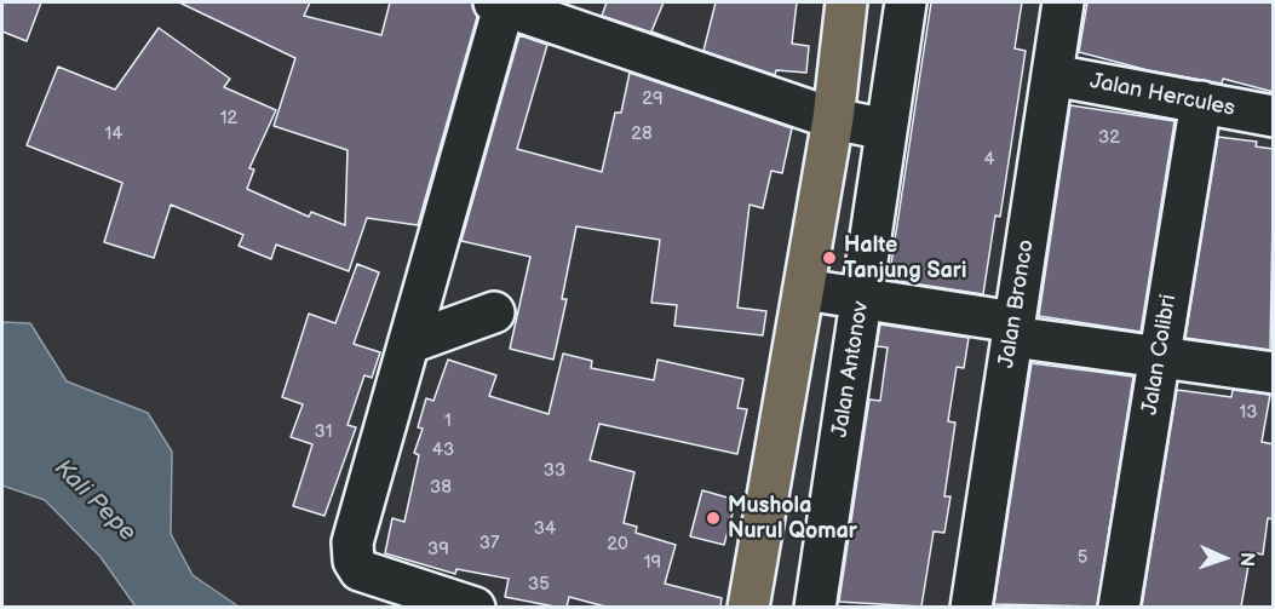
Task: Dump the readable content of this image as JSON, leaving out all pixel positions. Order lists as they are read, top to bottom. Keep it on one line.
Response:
{"streets":{"street":["Jalan Hercules","Jalan Bronco","Jalan Colibri","Jalan Antonov"]},"crossings":[["Jalan Hercules","Jalan Bronco"],["Jalan Hercules","Jalan Colibri"]],"water":["Kali Pepe"],"places":["Halte Tanjung Sari","Mushola Nurul Qomar"],"house_numbers":["29","12","14","28","32","4","13","1","31","43","33","38","34","37","20","39","5","19","35"],"north":"right"}
